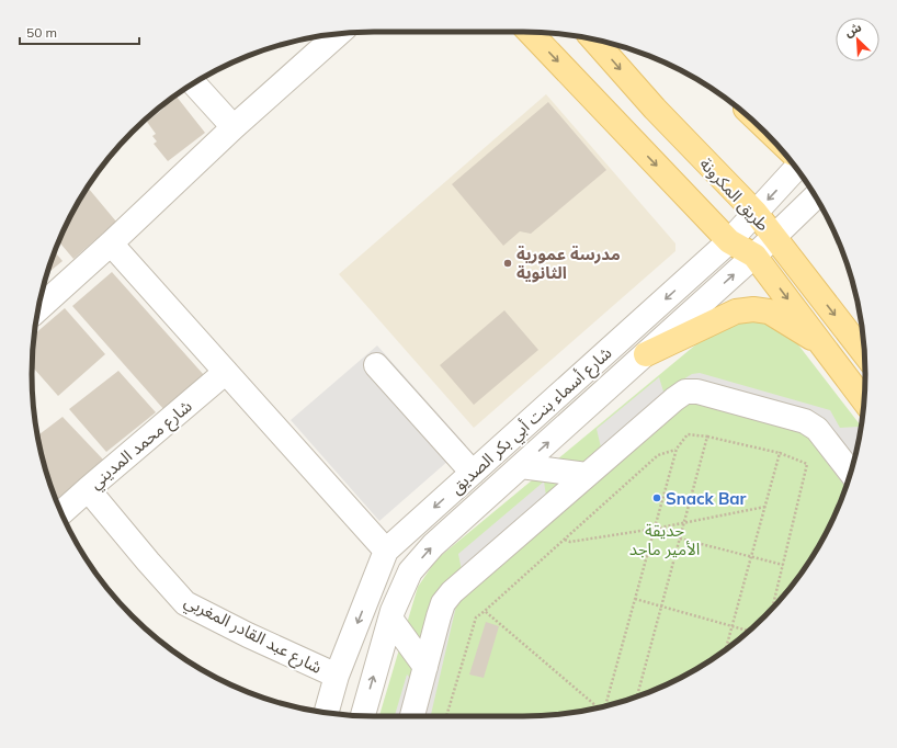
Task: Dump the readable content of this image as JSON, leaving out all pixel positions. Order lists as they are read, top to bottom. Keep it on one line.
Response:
{"streets":{"main road":["طريق المكرونة"],"street":["شارع أسماء بنت أبي بكر الصديق","شارع محمد المديني","شارع عبد القادر المغربي"]},"crossings":[["طريق المكرونة","شارع أسماء بنت أبي بكر الصديق"],["شارع أسماء بنت أبي بكر الصديق","شارع عبد القادر المغربي"],["شارع محمد المديني","شارع عبد القادر المغربي"]],"parks":["حديقة الأمير ماجد"],"places":["مدرسة عمورية الثانوية","Snack Bar"],"scale_bar":"50 m","north":"top left"}
